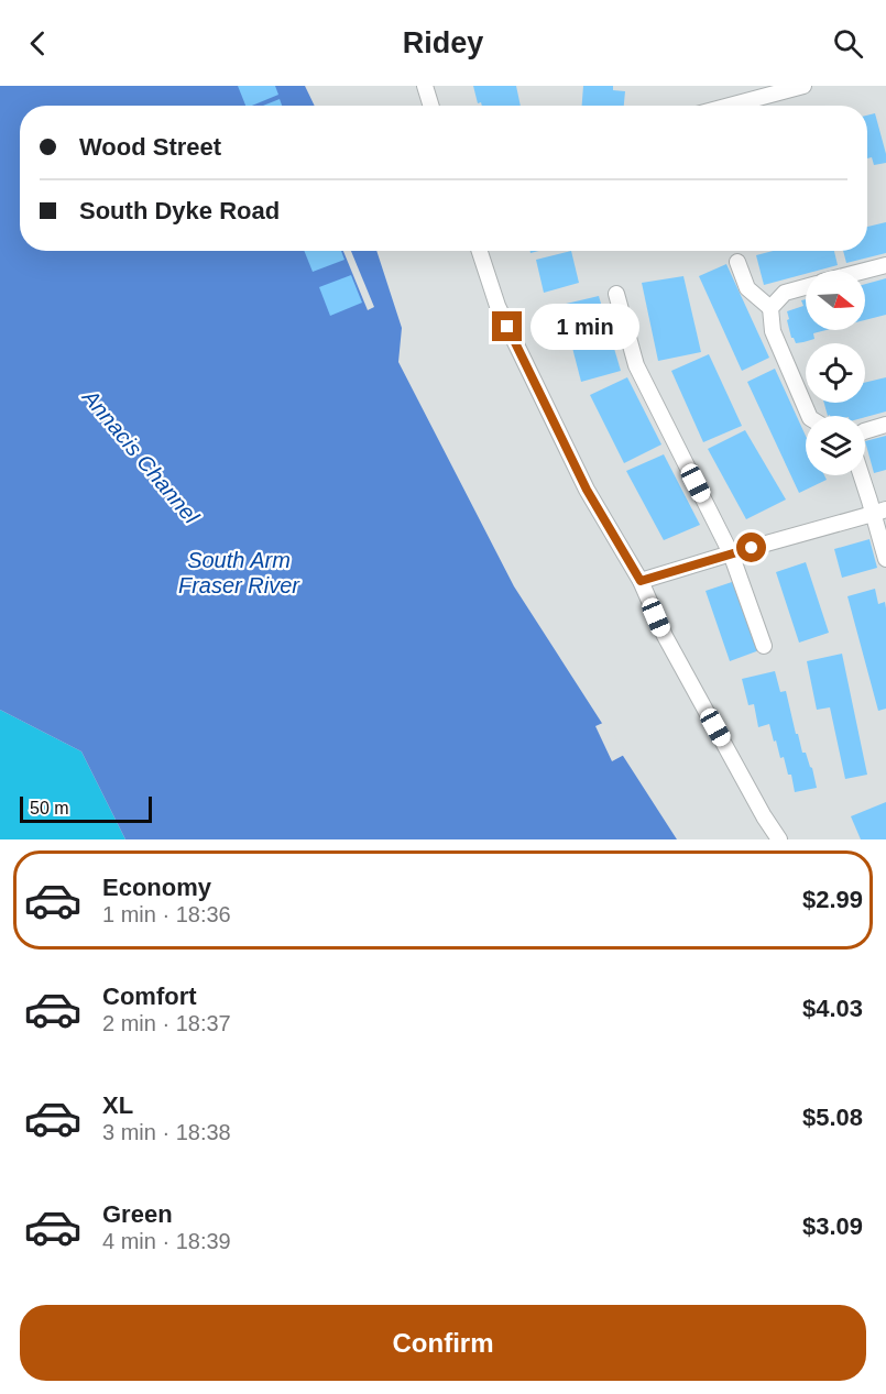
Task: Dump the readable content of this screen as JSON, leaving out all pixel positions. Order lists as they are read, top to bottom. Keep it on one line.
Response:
{"water":["Annacis Channel","South Arm Fraser River"],"scale_bar":"50 m","north":"right","page":{"header":"Ridey","banner":["Wood Street","South Dyke Road"],"bubble":"1 min","scale":"50 m","list":[{"name":"Economy","note":"1 min · 18:36","value":"$2.99"},{"name":"Comfort","note":"2 min · 18:37","value":"$4.03"},{"name":"XL","note":"3 min · 18:38","value":"$5.08"},{"name":"Green","note":"4 min · 18:39","value":"$3.09"}],"buttons":"Confirm"}}
